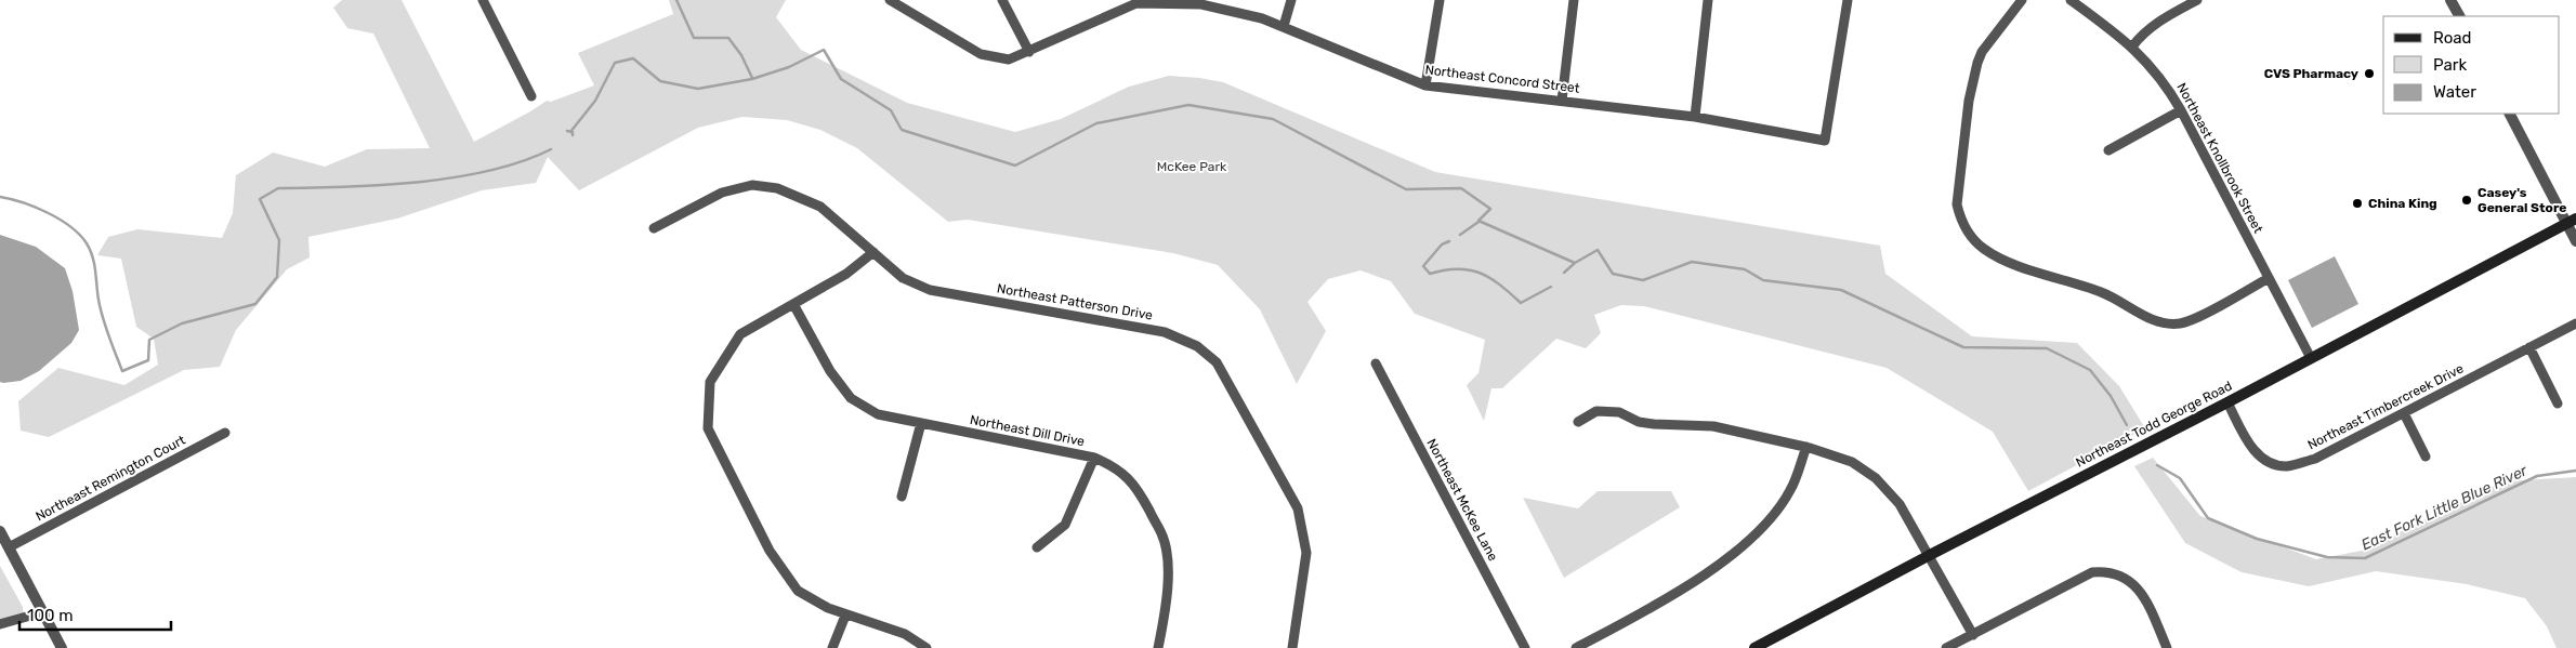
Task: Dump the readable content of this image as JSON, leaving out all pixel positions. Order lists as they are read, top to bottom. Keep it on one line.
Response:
{"streets":{"main road":["Northeast Todd George Road"],"street":["Northeast Concord Street","Northeast Knollbrook Street","Northeast Patterson Drive","Northeast Timbercreek Drive","Northeast Dill Drive","Northeast Remington Court","Northeast McKee Lane"]},"crossings":[["Northeast Knollbrook Street","Northeast Todd George Road"],["Northeast Timbercreek Drive","Northeast Todd George Road"]],"water":["East Fork Little Blue River"],"parks":["McKee Park"],"places":["CVS Pharmacy","Casey's General Store","China King"],"legend":["Road","Park","Water"],"scale_bar":"100 m"}
